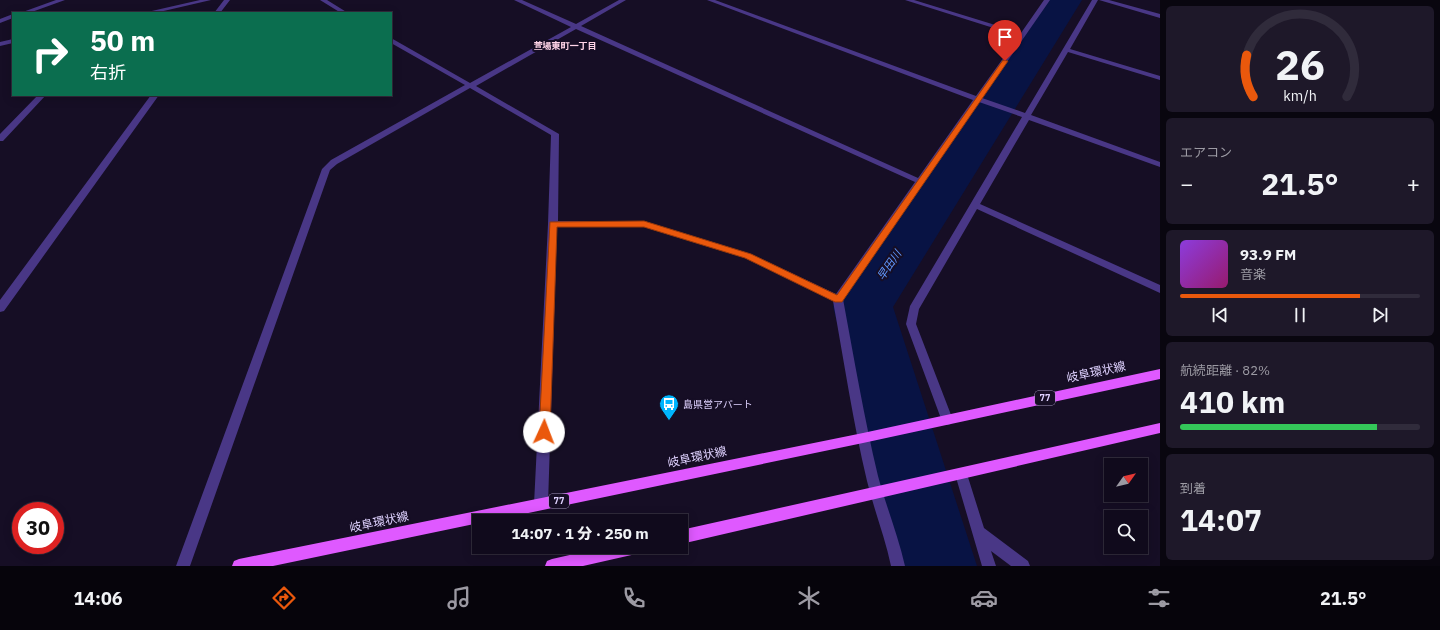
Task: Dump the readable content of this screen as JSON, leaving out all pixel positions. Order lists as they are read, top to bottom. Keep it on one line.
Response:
{"streets":{"main road":["岐阜環状線","77"]},"districts":["萱場東町一丁目"],"water":["早田川"],"places":{"bus stop":["島県営アパート"]},"north":"top right","page":{"turn":["50 m","右折"],"tile":["エアコン",["航続距離 · 82%","410 km"],["到着","14:07"]],"heat":["−","21.5°","+"],"song":["93.9 FM","音楽"],"limit":"30","trip":"14:07 · 1 分 · 250 m","tabs":["14:06","21.5°"],"gauge":["26","km/h"]}}
